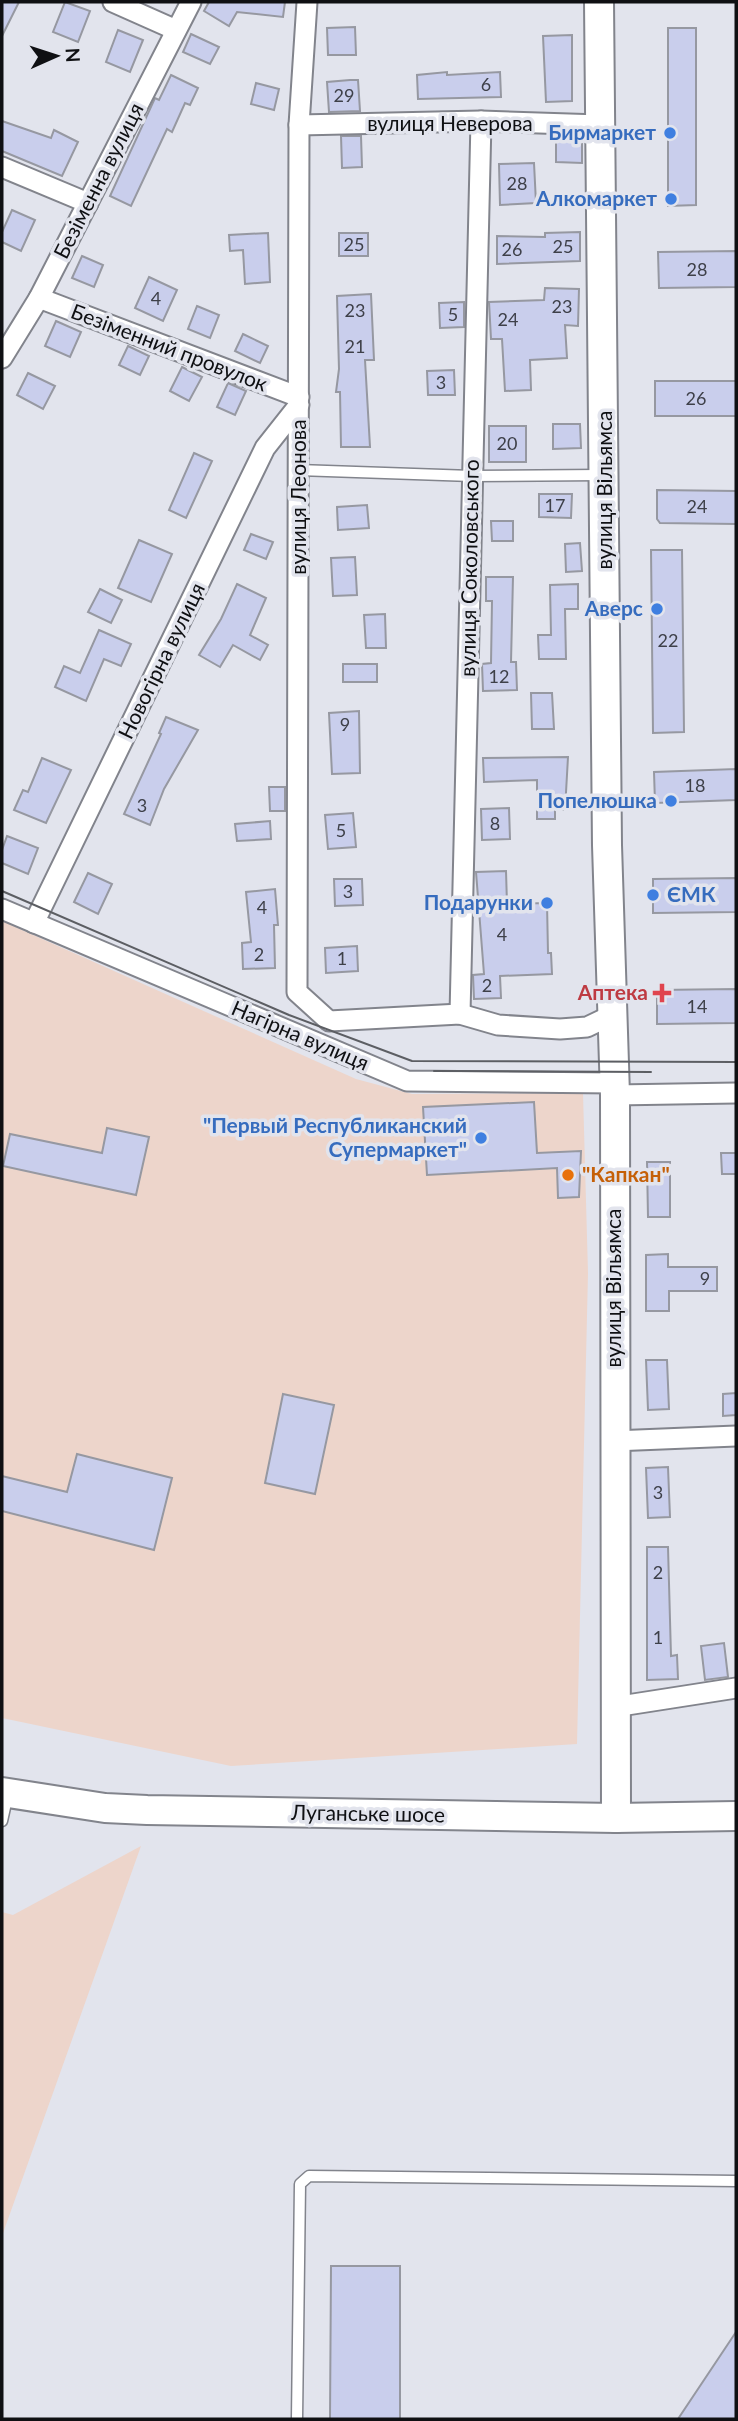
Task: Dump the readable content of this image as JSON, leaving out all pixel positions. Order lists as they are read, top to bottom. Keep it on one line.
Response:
{"streets":{"street":["вулиця Неверова","Безіменна вулиця","Безіменний провулок","вулиця Вільямса","вулиця Леонова","вулиця Соколовського","Новогірна вулиця","Нагірна вулиця","Луганське шосе"]},"crossings":[["вулиця Неверова","вулиця Вільямса"],["вулиця Неверова","вулиця Леонова"],["вулиця Неверова","вулиця Соколовського"],["Безіменна вулиця","Безіменний провулок"],["Безіменний провулок","вулиця Леонова"],["Безіменний провулок","Новогірна вулиця"],["вулиця Вільямса","Нагірна вулиця"],["вулиця Вільямса","Луганське шосе"],["вулиця Леонова","вулиця Соколовського"],["вулиця Леонова","Новогірна вулиця"],["Новогірна вулиця","Нагірна вулиця"]],"places":{"other":["Бирмаркет","Алкомаркет","Аверс","Попелюшка","ЄМК","Подарунки","\"Первый Республиканский Супермаркет\"","\"Капкан\""],"health":["Аптека"]},"house_numbers":["6","29","28","25","25","26","28","4","23","23","5","24","21","3","26","20","17","24","22","12","9","18","3","8","5","3","4","4","2","1","2","14","9","3","2","1"],"north":"right"}
